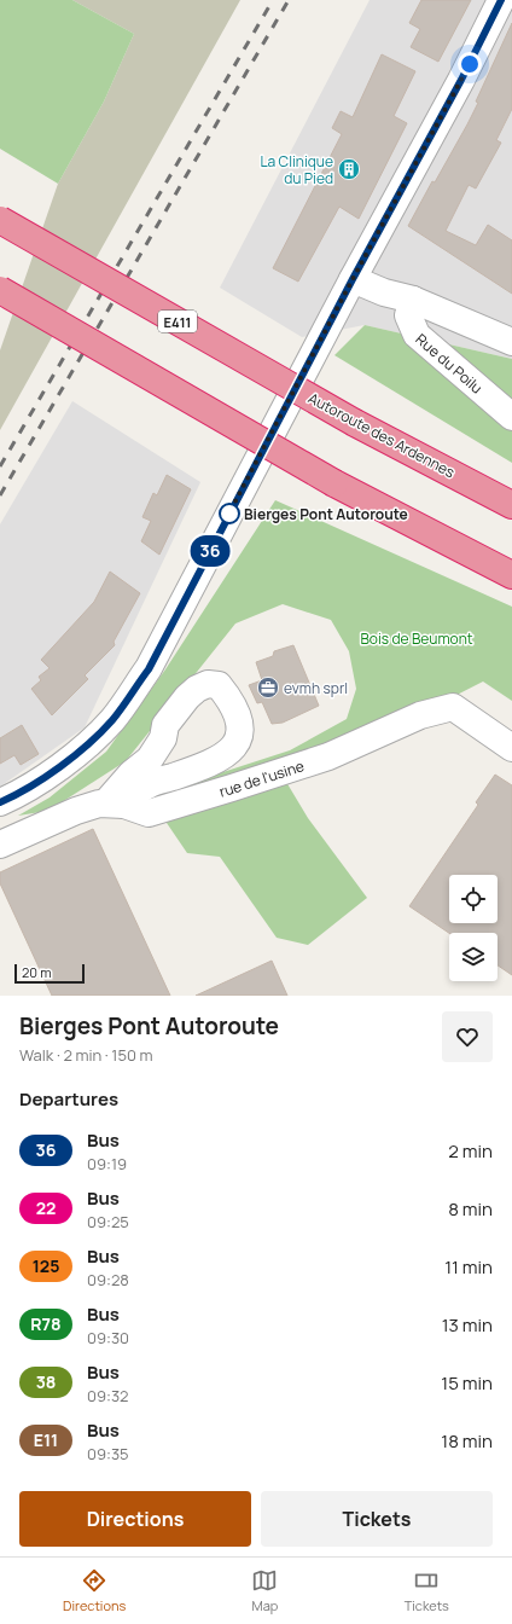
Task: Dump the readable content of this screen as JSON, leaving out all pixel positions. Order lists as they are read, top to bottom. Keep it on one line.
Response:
{"streets":{"highway":["E411","Autoroute des Ardennes"],"street":["Rue du Poilu","rue de l'usine"]},"parks":["Bois de Beumont"],"places":{"building":["La Clinique du Pied"],"other":["Bierges Pont Autoroute"],"office":["evmh sprl"]},"lines":["bus line 36"],"scale_bar":"20 m","page":{"on_map":"36","scale":"20 m","heading":[["Bierges Pont Autoroute","Walk · 2 min · 150 m"],"Departures"],"list":[{"mark":"36","name":"Bus","note":"09:19","value":"2 min"},{"mark":"22","name":"Bus","note":"09:25","value":"8 min"},{"mark":"125","name":"Bus","note":"09:28","value":"11 min"},{"mark":"R78","name":"Bus","note":"09:30","value":"13 min"},{"mark":"38","name":"Bus","note":"09:32","value":"15 min"},{"mark":"E11","name":"Bus","note":"09:35","value":"18 min"}],"buttons":["Directions","Tickets"],"tabs":["Directions","Map","Tickets"]}}
